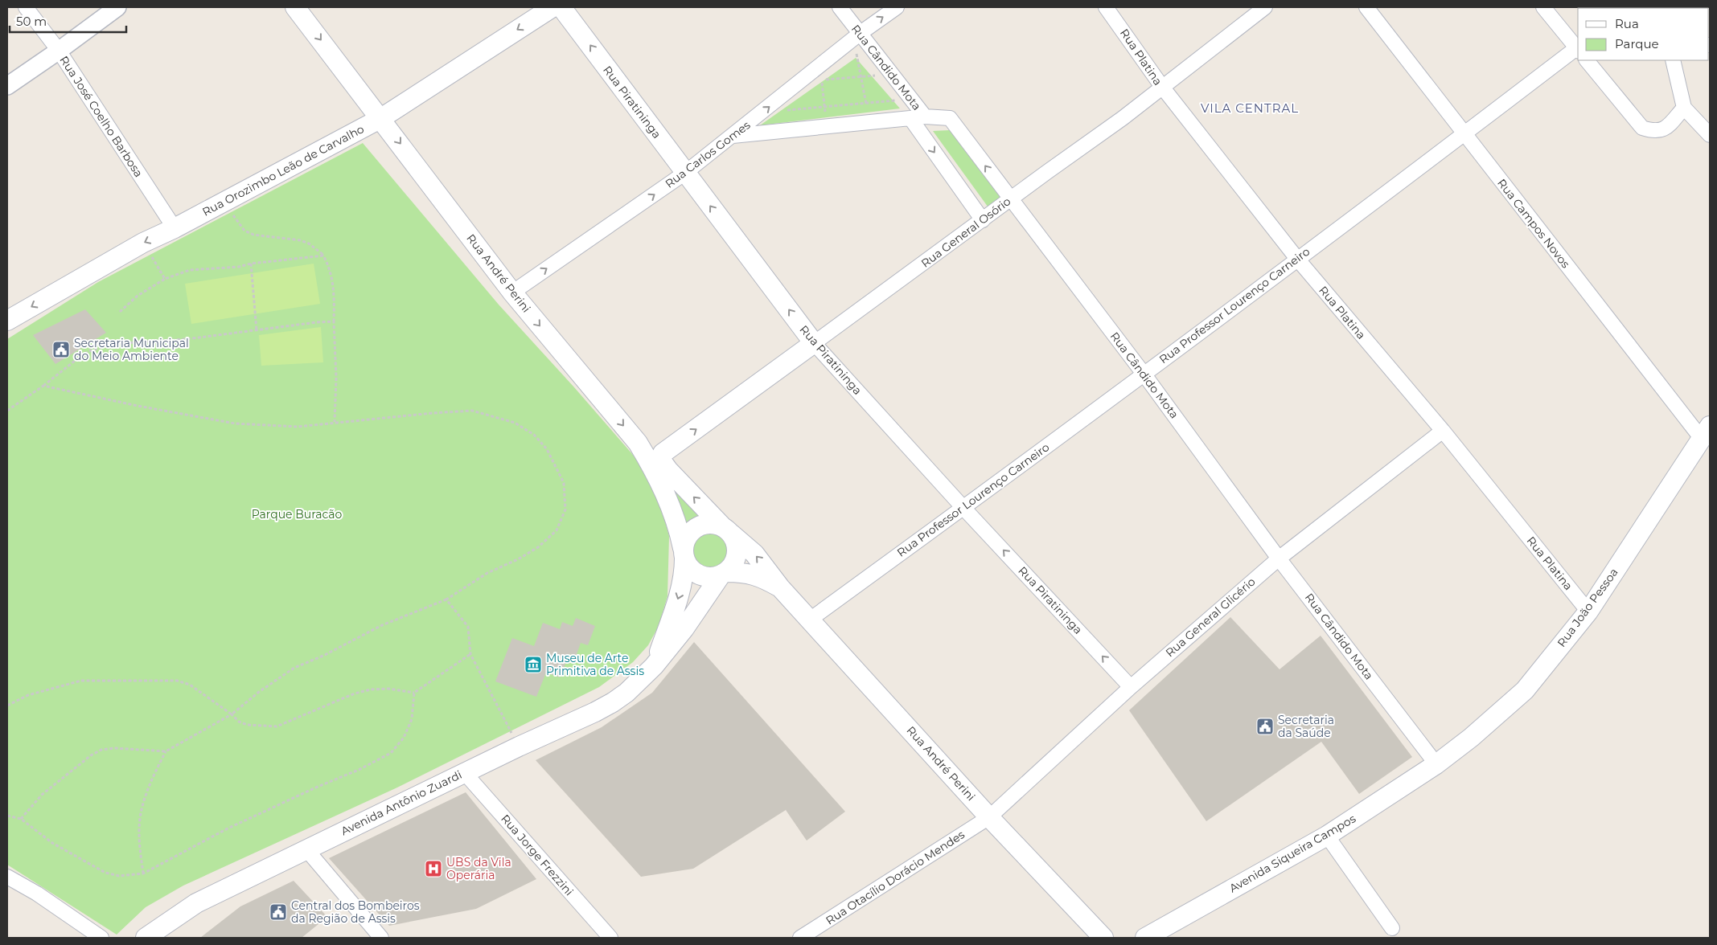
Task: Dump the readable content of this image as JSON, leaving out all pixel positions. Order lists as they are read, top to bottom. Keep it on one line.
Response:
{"streets":{"main road":["Rua Piratininga","Rua Orozimbo Leão de Carvalho","Rua General Osório","Rua André Perini","Rua João Pessoa","Avenida Antônio Zuardi","Avenida Siqueira Campos"],"street":["Rua Platina","Rua Cândido Mota","Rua José Coelho Barbosa","Rua Carlos Gomes","Rua Campos Novos","Rua Professor Lourenço Carneiro","Rua General Glicério","Rua Jorge Frezzini","Rua Otacílio Dorácio Mendes"]},"crossings":[["Rua Platina","Rua General Osório"],["Rua Platina","Rua Professor Lourenço Carneiro"],["Rua Platina","Rua João Pessoa"],["Rua Platina","Rua General Glicério"],["Rua Cândido Mota","Rua Carlos Gomes"],["Rua Cândido Mota","Rua General Osório"],["Rua Cândido Mota","Rua Professor Lourenço Carneiro"],["Rua Cândido Mota","Rua João Pessoa"],["Rua Cândido Mota","Rua General Glicério"],["Rua Cândido Mota","Avenida Siqueira Campos"],["Rua Piratininga","Rua Carlos Gomes"],["Rua Piratininga","Rua General Osório"],["Rua Piratininga","Rua Professor Lourenço Carneiro"],["Rua Piratininga","Rua General Glicério"],["Rua José Coelho Barbosa","Rua Orozimbo Leão de Carvalho"],["Rua Carlos Gomes","Rua André Perini"],["Rua Orozimbo Leão de Carvalho","Rua André Perini"],["Rua Campos Novos","Rua Professor Lourenço Carneiro"],["Rua Campos Novos","Rua João Pessoa"],["Rua General Osório","Rua André Perini"],["Rua André Perini","Rua Professor Lourenço Carneiro"],["Rua André Perini","Rua General Glicério"],["Rua André Perini","Avenida Antônio Zuardi"],["Rua André Perini","Rua Otacílio Dorácio Mendes"],["Rua João Pessoa","Avenida Siqueira Campos"],["Rua General Glicério","Rua Otacílio Dorácio Mendes"],["Avenida Antônio Zuardi","Rua Jorge Frezzini"]],"one_way":["Rua Piratininga","Rua Carlos Gomes","Rua Orozimbo Leão de Carvalho"],"districts":["VILA CENTRAL"],"parks":["Parque Buracão"],"places":{"public building":["Secretaria Municipal do Meio Ambiente","Secretaria da Saúde","Central dos Bombeiros da Região de Assis"],"museum":["Museu de Arte Primitiva de Assis"],"hospital":["UBS da Vila Operária"]},"legend":["Rua","Parque"],"scale_bar":"50 m"}
